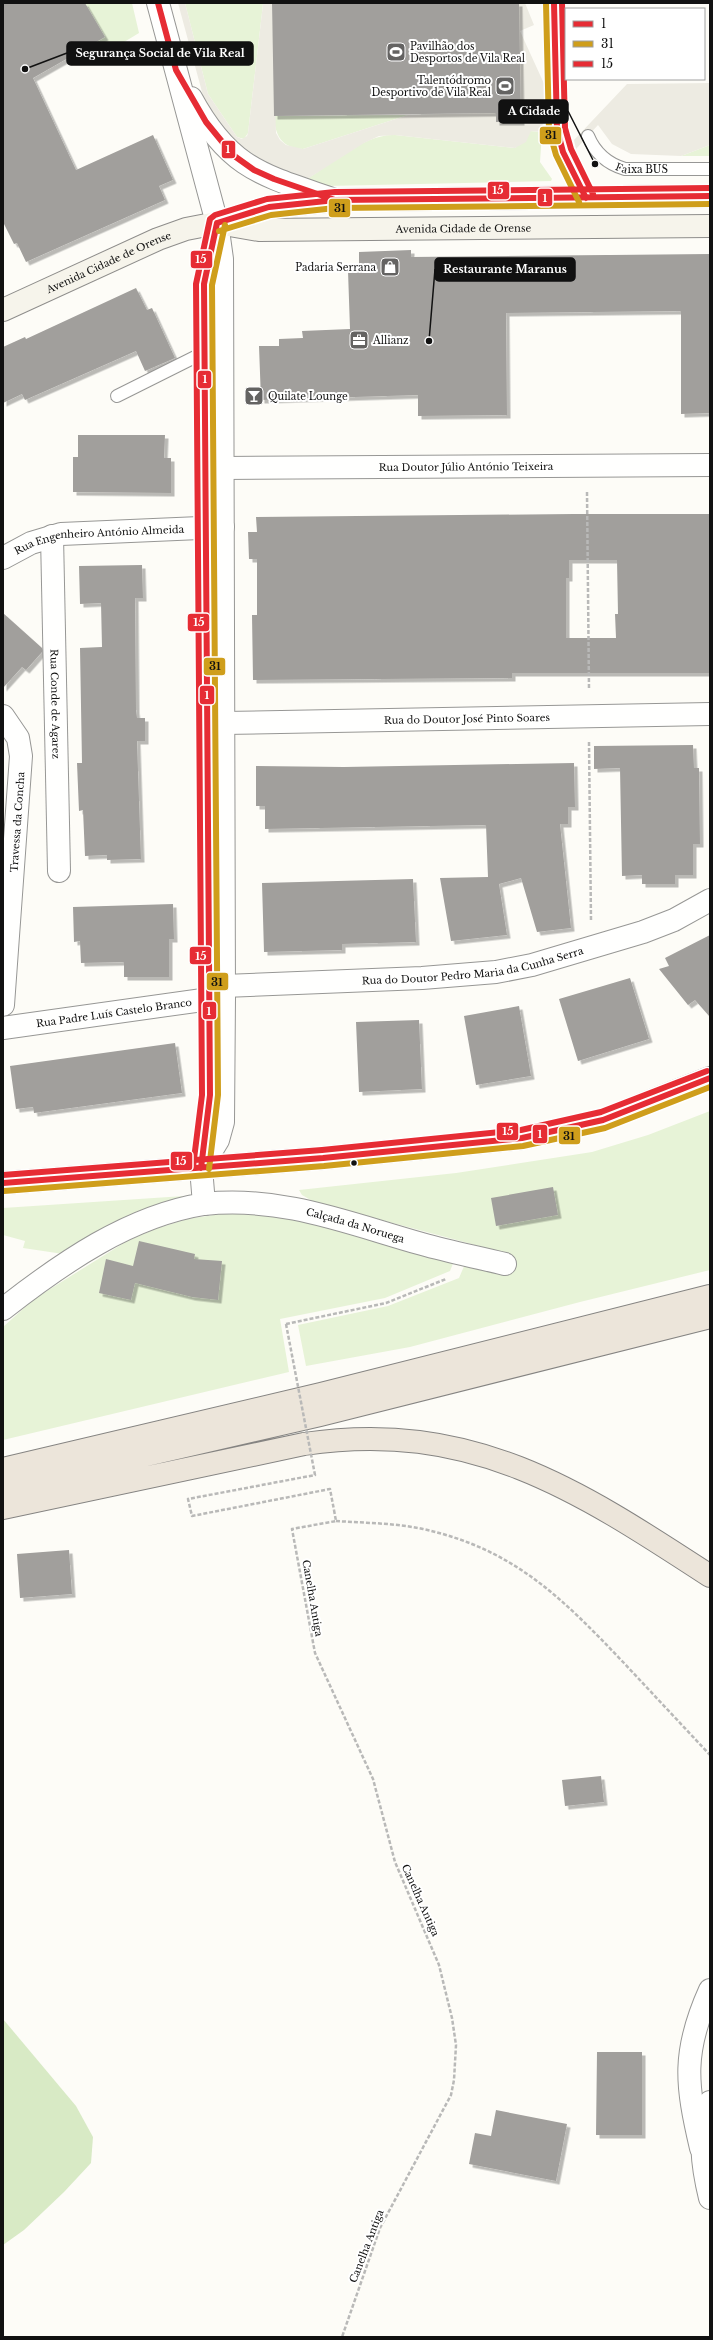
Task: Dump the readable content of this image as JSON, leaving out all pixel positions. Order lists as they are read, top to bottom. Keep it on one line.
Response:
{"streets":{"main road":["Avenida Cidade de Orense"],"street":["Rua Doutor Júlio António Teixeira","Rua Engenheiro António Almeida","Rua Conde de Agarez","Rua do Doutor José Pinto Soares","Travessa da Concha","Rua do Doutor Pedro Maria da Cunha Serra","Rua Padre Luís Castelo Branco","Calçada da Noruega"],"lane":["Faixa BUS"],"path":["Canelha Antiga"]},"crossings":[["Rua Engenheiro António Almeida","Rua Conde de Agarez"],["Rua do Doutor Pedro Maria da Cunha Serra","Rua Padre Luís Castelo Branco"]],"places":{"sports":["Pavilhão dos Desportos de Vila Real","Talentódromo Desportivo de Vila Real"],"other":["Segurança Social de Vila Real","A Cidade","Restaurante Maranus"],"shop":["Padaria Serrana"],"office":["Allianz"],"bar":["Quilate Lounge"]},"lines":["transit line 1","transit line 31","transit line 15"],"legend":["1","31","15"]}
